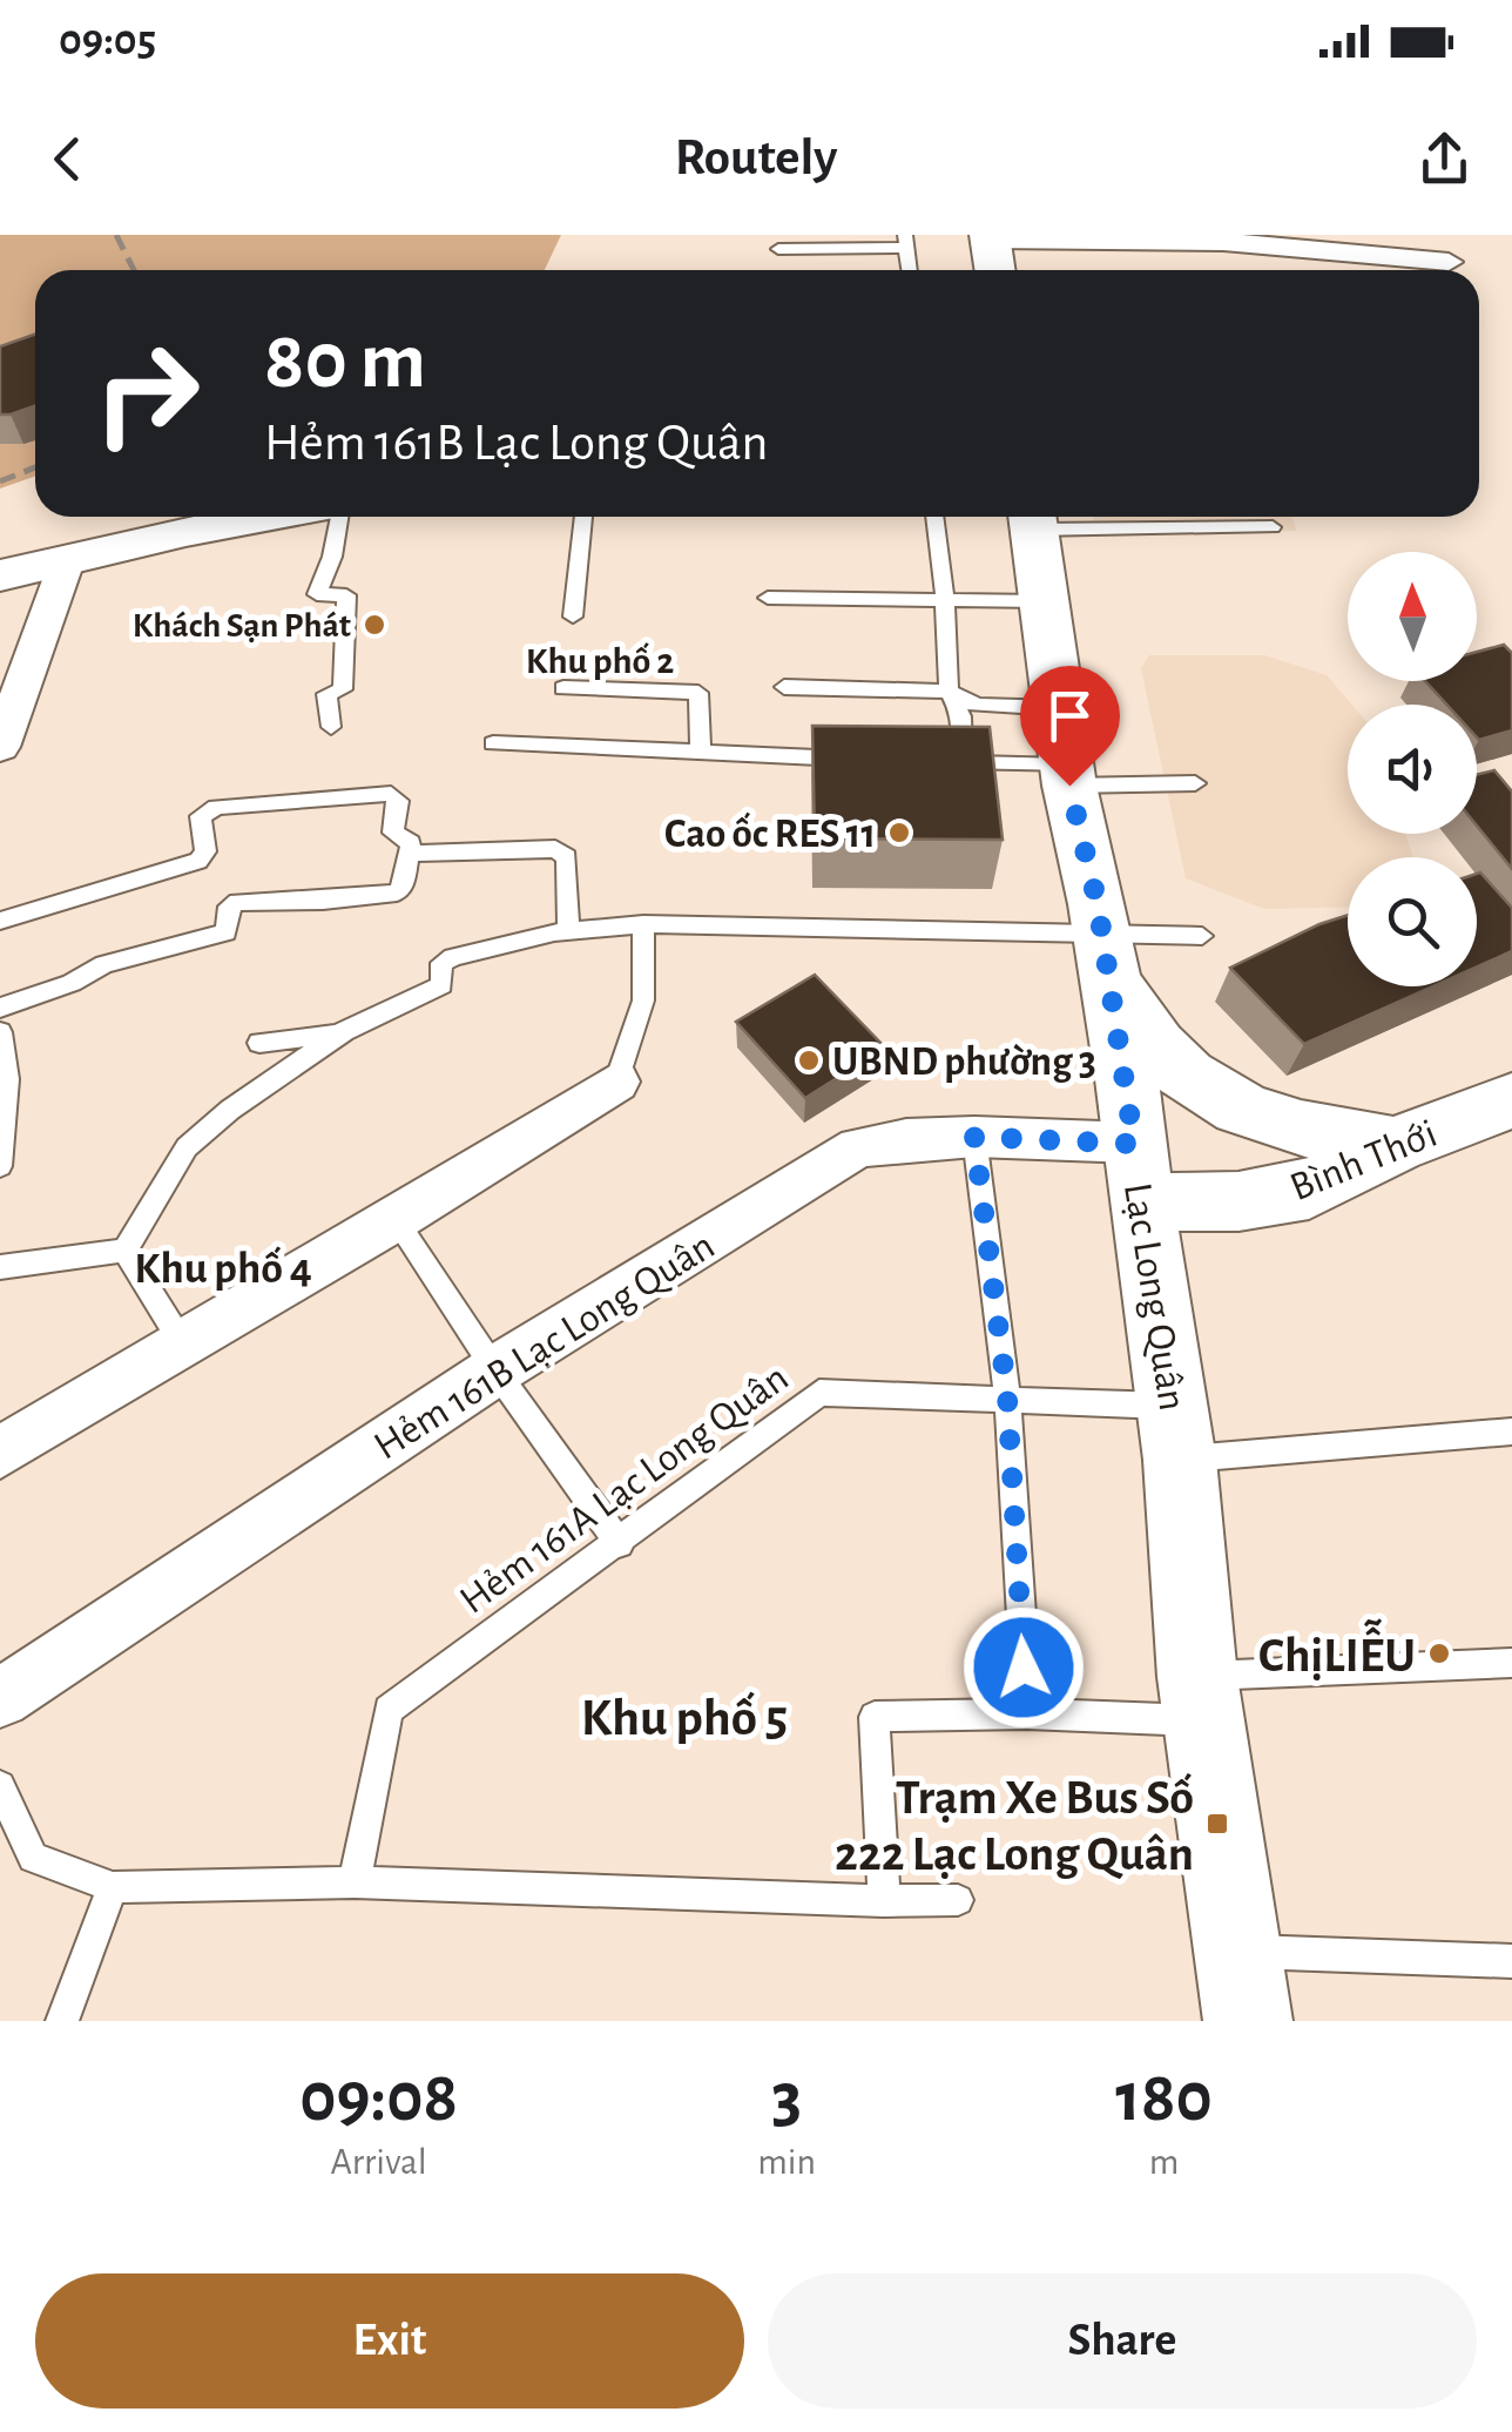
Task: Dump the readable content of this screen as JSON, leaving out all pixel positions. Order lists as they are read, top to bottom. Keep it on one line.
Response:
{"streets":{"main road":["Bình Thới","Lạc Long Quân"],"street":["Hẻm 161B Lạc Long Quân"],"lane":["Hẻm 161A Lạc Long Quân"]},"crossings":[["Bình Thới","Lạc Long Quân"],["Bình Thới","Hẻm 161B Lạc Long Quân"],["Lạc Long Quân","Hẻm 161B Lạc Long Quân"],["Lạc Long Quân","Hẻm 161A Lạc Long Quân"]],"districts":["Khu phố 2","Khu phố 4","Khu phố 5"],"places":{"other":["Khách Sạn Phát","Cao ốc RES 11","UBND phường 3","ChịLIỄU"],"transit":["Trạm Xe Bus Số 222 Lạc Long Quân"]},"north":"top","page":{"status":"09:05","header":"Routely","turn":["80 m","Hẻm 161B Lạc Long Quân"],"eta":["09:08","Arrival","3","min","180","m"],"buttons":["Exit","Share"]}}
